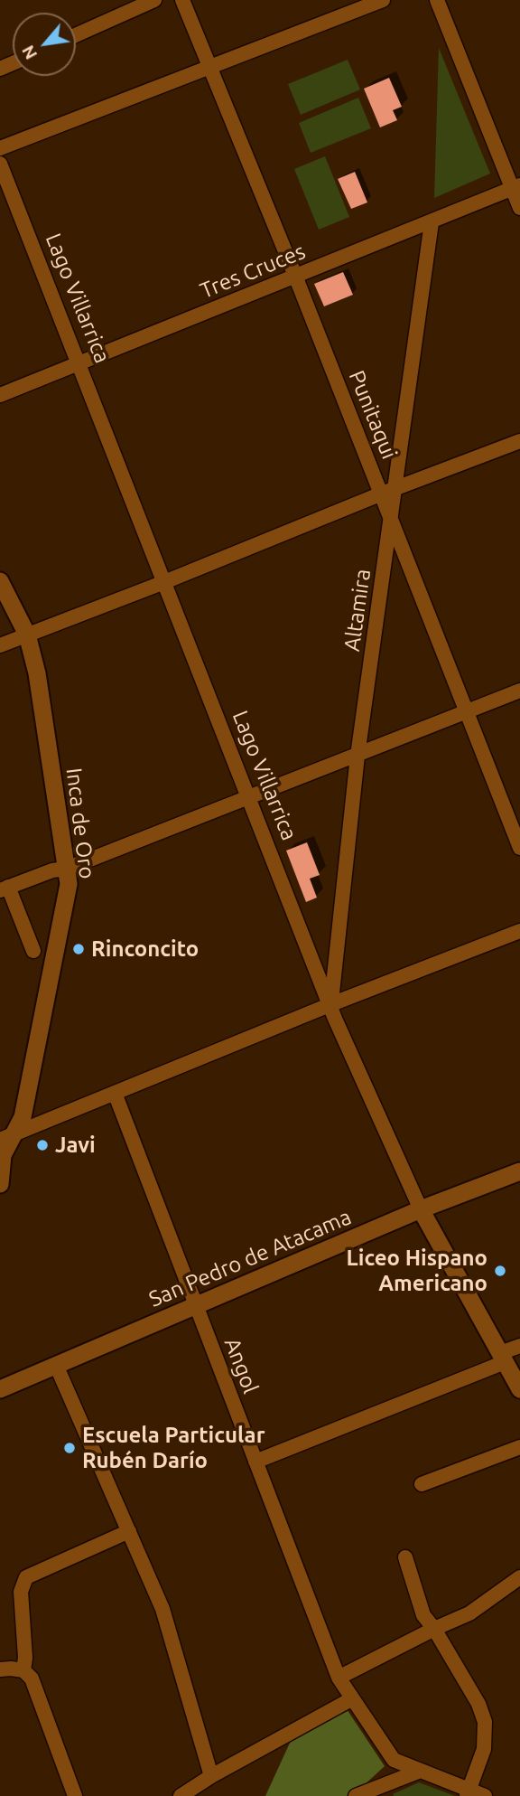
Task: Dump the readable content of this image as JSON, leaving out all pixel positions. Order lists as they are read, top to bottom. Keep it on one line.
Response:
{"streets":{"street":["Tres Cruces","Lago Villarrica","Punitaqui","Altamira","Inca de Oro","San Pedro de Atacama","Angol"]},"crossings":[["Tres Cruces","Lago Villarrica"],["Tres Cruces","Punitaqui"],["Lago Villarrica","Altamira"],["Lago Villarrica","San Pedro de Atacama"],["Punitaqui","Altamira"],["San Pedro de Atacama","Angol"]],"places":["Rinconcito","Javi","Liceo Hispano Americano","Escuela Particular Rubén Darío"],"north":"bottom left"}
